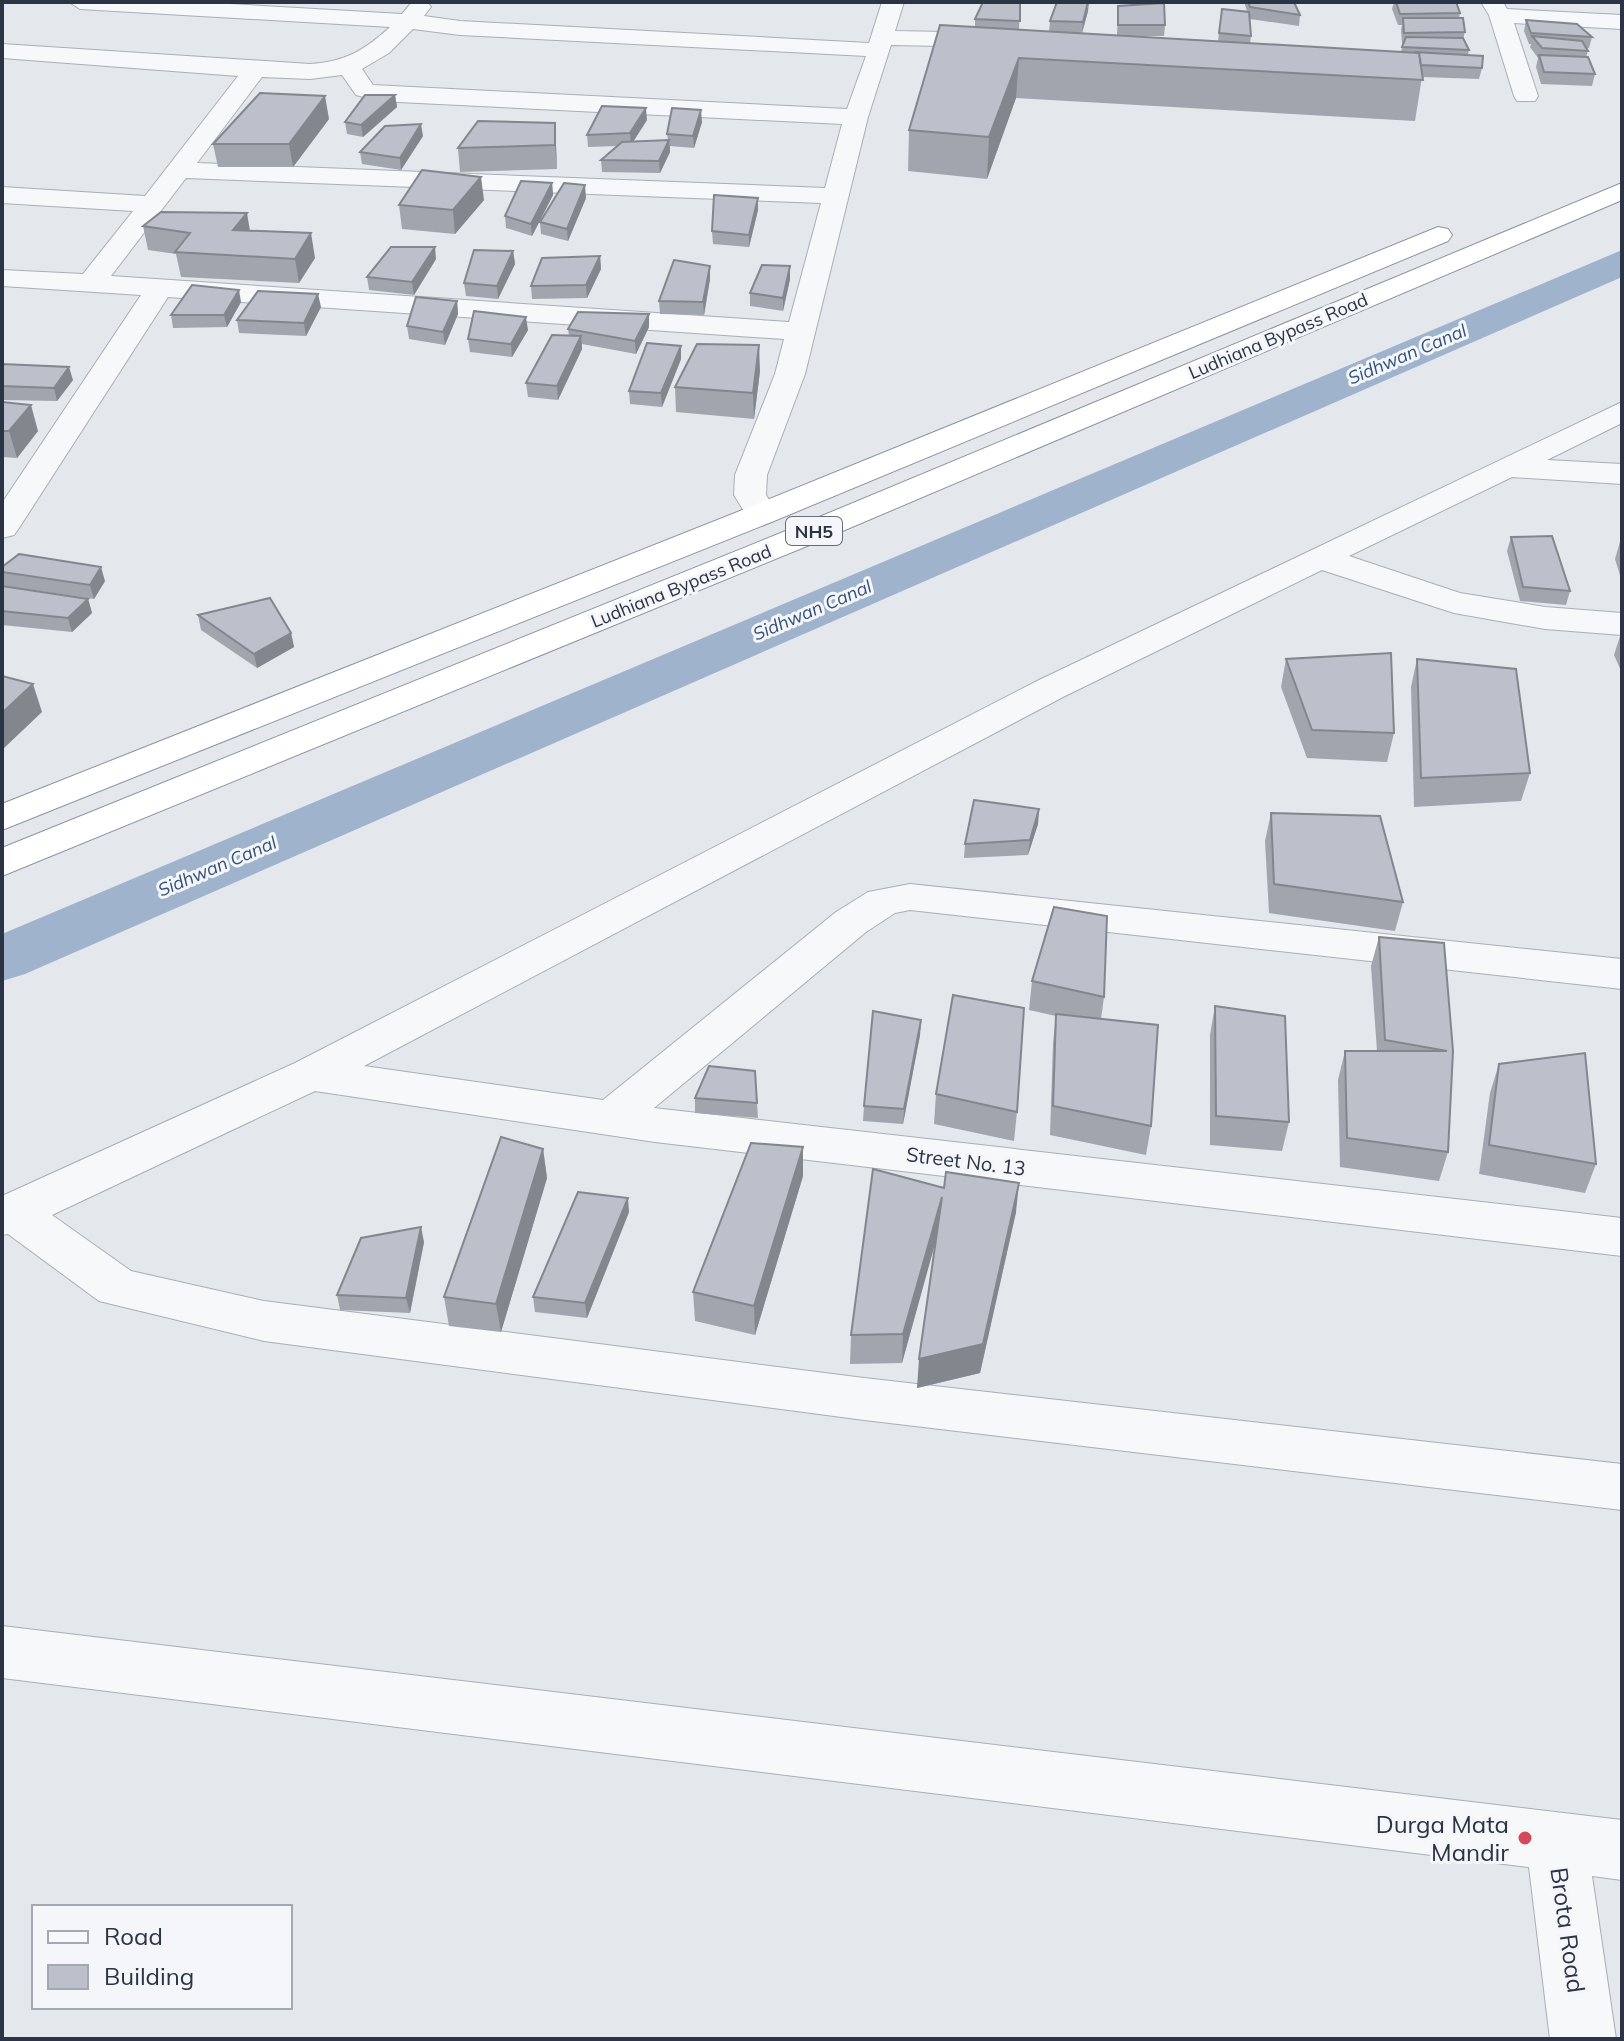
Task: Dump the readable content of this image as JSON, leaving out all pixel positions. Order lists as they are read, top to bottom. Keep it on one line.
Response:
{"streets":{"highway":["Ludhiana Bypass Road","NH5"],"street":["Street No. 13","Brota Road"]},"water":["Sidhwan Canal"],"places":["Durga Mata Mandir"],"legend":["Road","Building"]}
